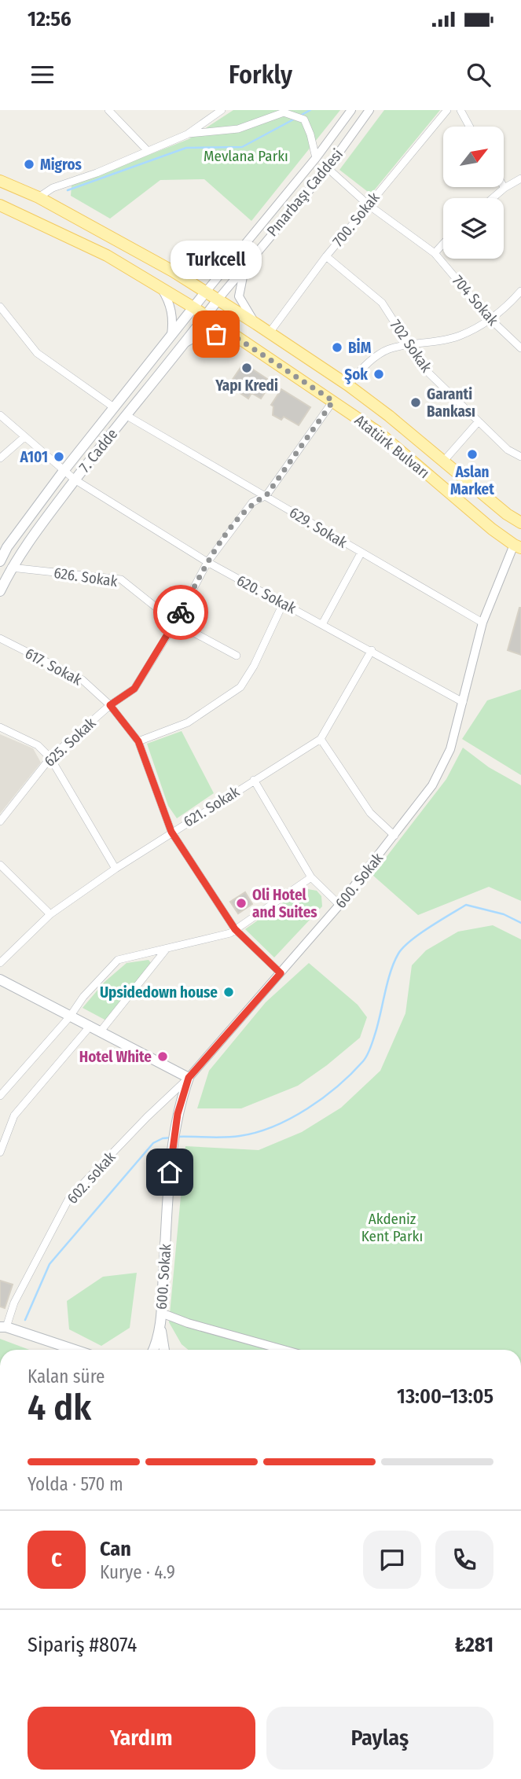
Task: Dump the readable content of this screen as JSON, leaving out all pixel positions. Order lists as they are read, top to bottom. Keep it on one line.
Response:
{"streets":{"main road":["Atatürk Bulvarı","7. Cadde","600. Sokak"],"street":["Pınarbaşı Caddesi","700. Sokak","704 Sokak","702 Sokak","629. Sokak","626. Sokak","620. Sokak","617. Sokak","625. Sokak","621. Sokak","602. sokak"]},"crossings":[["Pınarbaşı Caddesi","704 Sokak"],["Pınarbaşı Caddesi","Atatürk Bulvarı"],["Pınarbaşı Caddesi","7. Cadde"],["700. Sokak","704 Sokak"],["700. Sokak","702 Sokak"],["700. Sokak","Atatürk Bulvarı"],["Atatürk Bulvarı","7. Cadde"],["Atatürk Bulvarı","625. Sokak"],["Atatürk Bulvarı","600. Sokak"],["7. Cadde","629. Sokak"],["7. Cadde","626. Sokak"],["7. Cadde","620. Sokak"],["629. Sokak","625. Sokak"],["629. Sokak","600. Sokak"],["626. Sokak","625. Sokak"],["620. Sokak","625. Sokak"],["620. Sokak","621. Sokak"],["620. Sokak","600. Sokak"],["617. Sokak","625. Sokak"],["617. Sokak","621. Sokak"],["617. Sokak","600. Sokak"],["600. Sokak","602. sokak"]],"parks":["Mevlana Parkı","Akdeniz Kent Parkı"],"places":["Migros","Turkcell","BİM","Yapı Kredi","Şok","Garanti Bankası","Aslan Market","A101","Oli Hotel and Suites","Upsidedown house","Hotel White"],"north":"top right","page":{"status":"12:56","header":"Forkly","bubble":"Turkcell","heading":["4 dk","Kalan süre","13:00–13:05"],"panel":["Can","Kurye · 4.9","Sipariş #8074","₺281"],"bar":"Yolda · 570 m","round":"C","buttons":["Yardım","Paylaş"]}}
